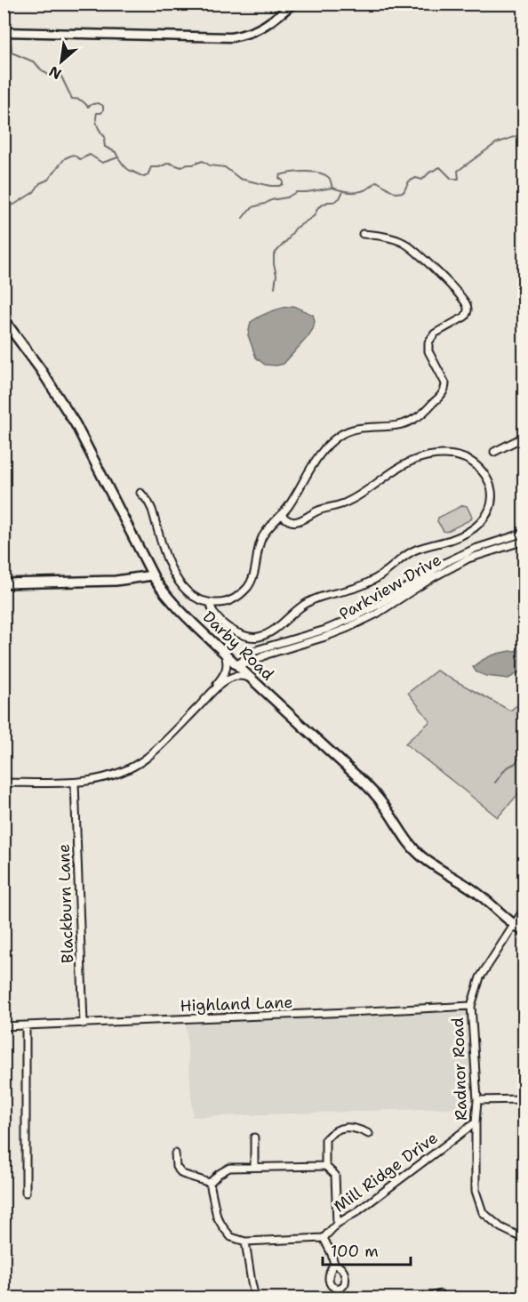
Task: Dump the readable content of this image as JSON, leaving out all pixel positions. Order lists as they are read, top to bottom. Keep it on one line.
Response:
{"streets":{"main road":["Darby Road"],"street":["Parkview Drive","Blackburn Lane","Highland Lane","Radnor Road","Mill Ridge Drive"]},"crossings":[["Parkview Drive","Darby Road"],["Darby Road","Radnor Road"],["Blackburn Lane","Highland Lane"],["Highland Lane","Radnor Road"],["Radnor Road","Mill Ridge Drive"]],"scale_bar":"100 m","north":"bottom left"}
